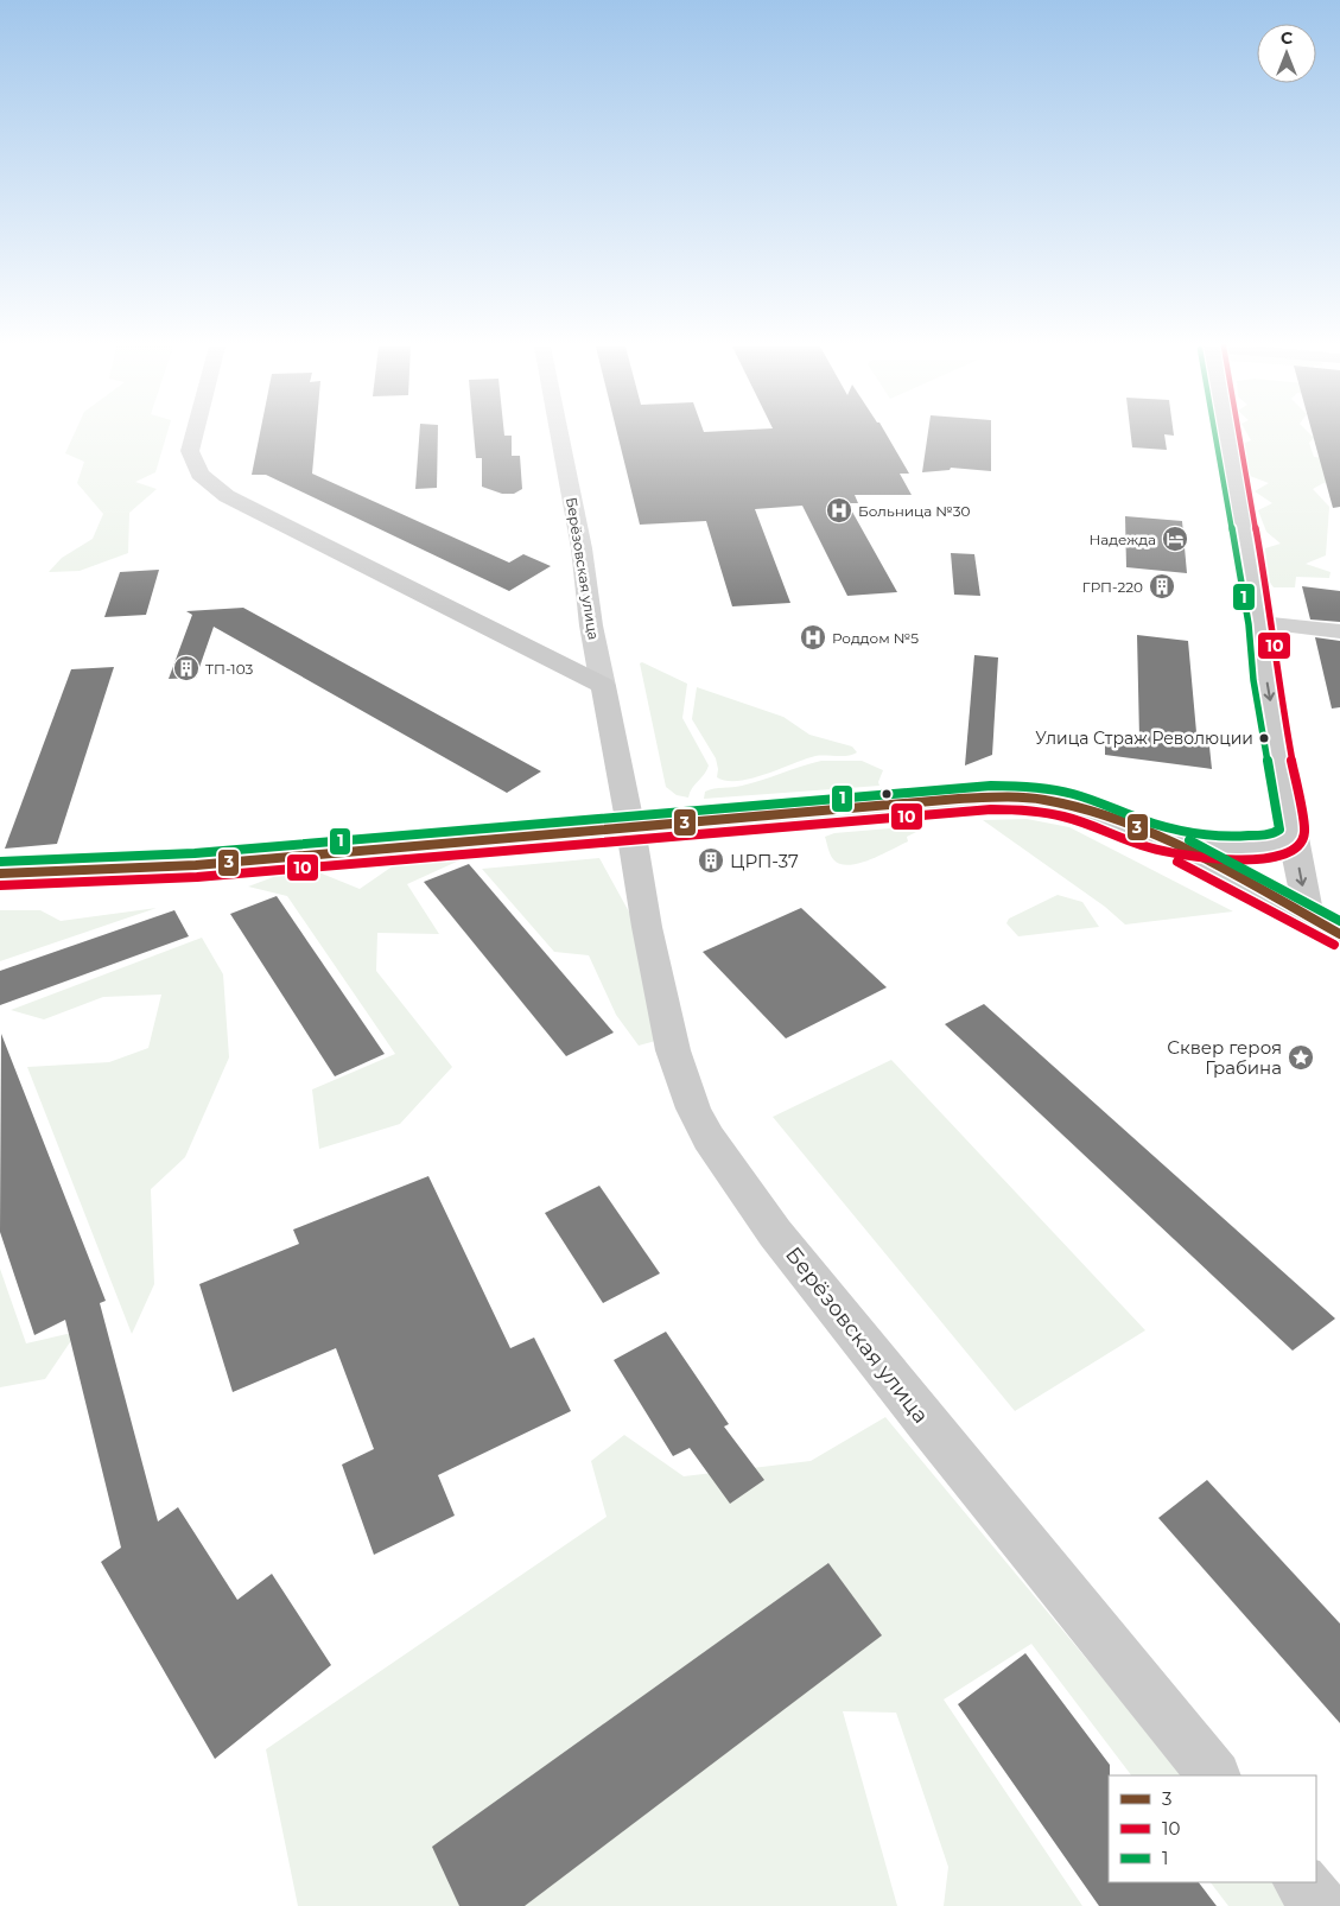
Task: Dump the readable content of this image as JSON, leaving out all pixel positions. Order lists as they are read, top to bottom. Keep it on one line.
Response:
{"streets":{"street":["Берёзовская улица"]},"places":{"hospital":["Больница №30","Роддом №5"],"hotel":["Надежда"],"building":["ГРП-220","ТП-103","ЦРП-37"],"other":["Улица Страж Революции"],"place":["Сквер героя Грабина"]},"lines":["transit line 10","transit line 1","transit line 3"],"legend":["3","10","1"],"north":"top"}
